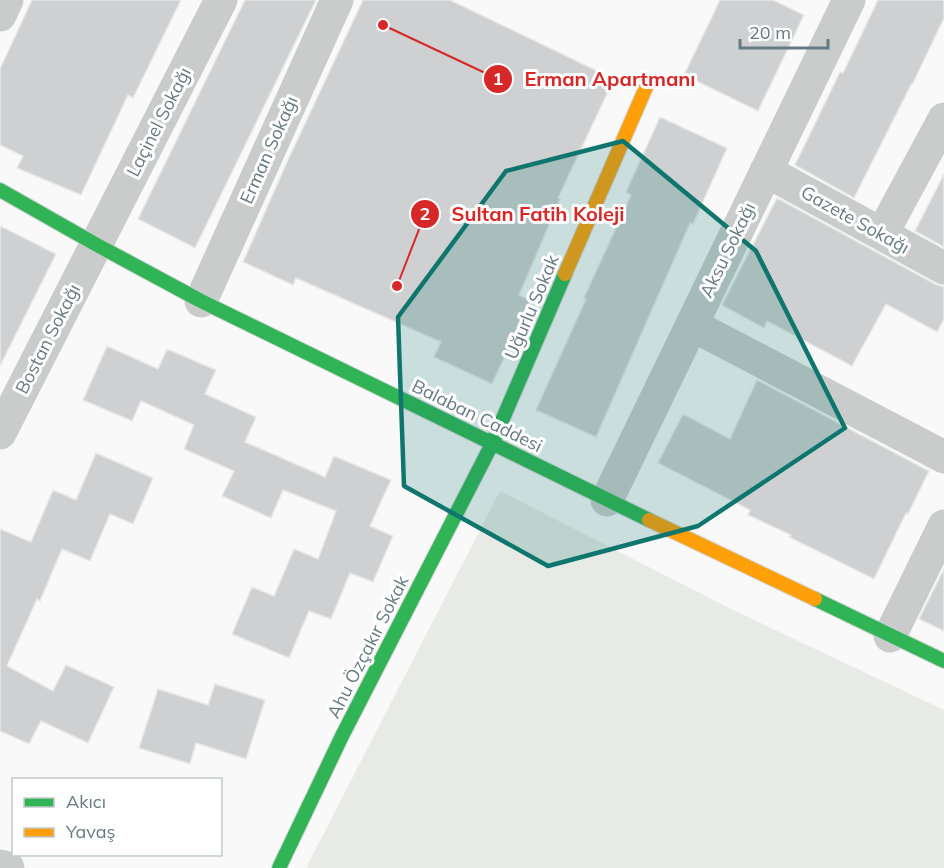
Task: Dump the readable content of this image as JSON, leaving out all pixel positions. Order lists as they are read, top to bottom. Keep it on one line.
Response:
{"streets":{"street":["Laçinel Sokağı","Erman Sokağı","Gazete Sokağı","Aksu Sokağı","Uğurlu Sokak","Bostan Sokağı","Balaban Caddesi","Ahu Özçakır Sokak"]},"crossings":[["Laçinel Sokağı","Bostan Sokağı"],["Laçinel Sokağı","Balaban Caddesi"],["Erman Sokağı","Balaban Caddesi"],["Gazete Sokağı","Aksu Sokağı"],["Aksu Sokağı","Balaban Caddesi"],["Uğurlu Sokak","Balaban Caddesi"],["Uğurlu Sokak","Ahu Özçakır Sokak"],["Bostan Sokağı","Balaban Caddesi"],["Balaban Caddesi","Ahu Özçakır Sokak"]],"places":["Erman Apartmanı","Sultan Fatih Koleji"],"legend":["Akıcı","Yavaş"],"scale_bar":"20 m"}
